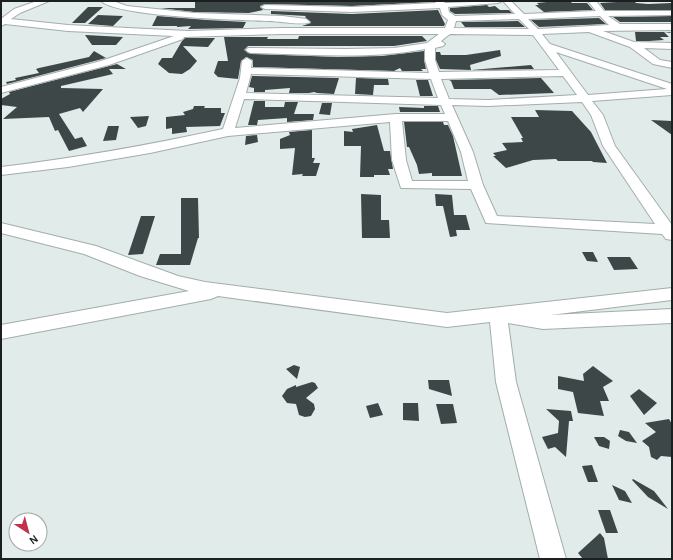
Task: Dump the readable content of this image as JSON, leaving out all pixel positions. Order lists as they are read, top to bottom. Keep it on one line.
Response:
{"north":"bottom right"}
